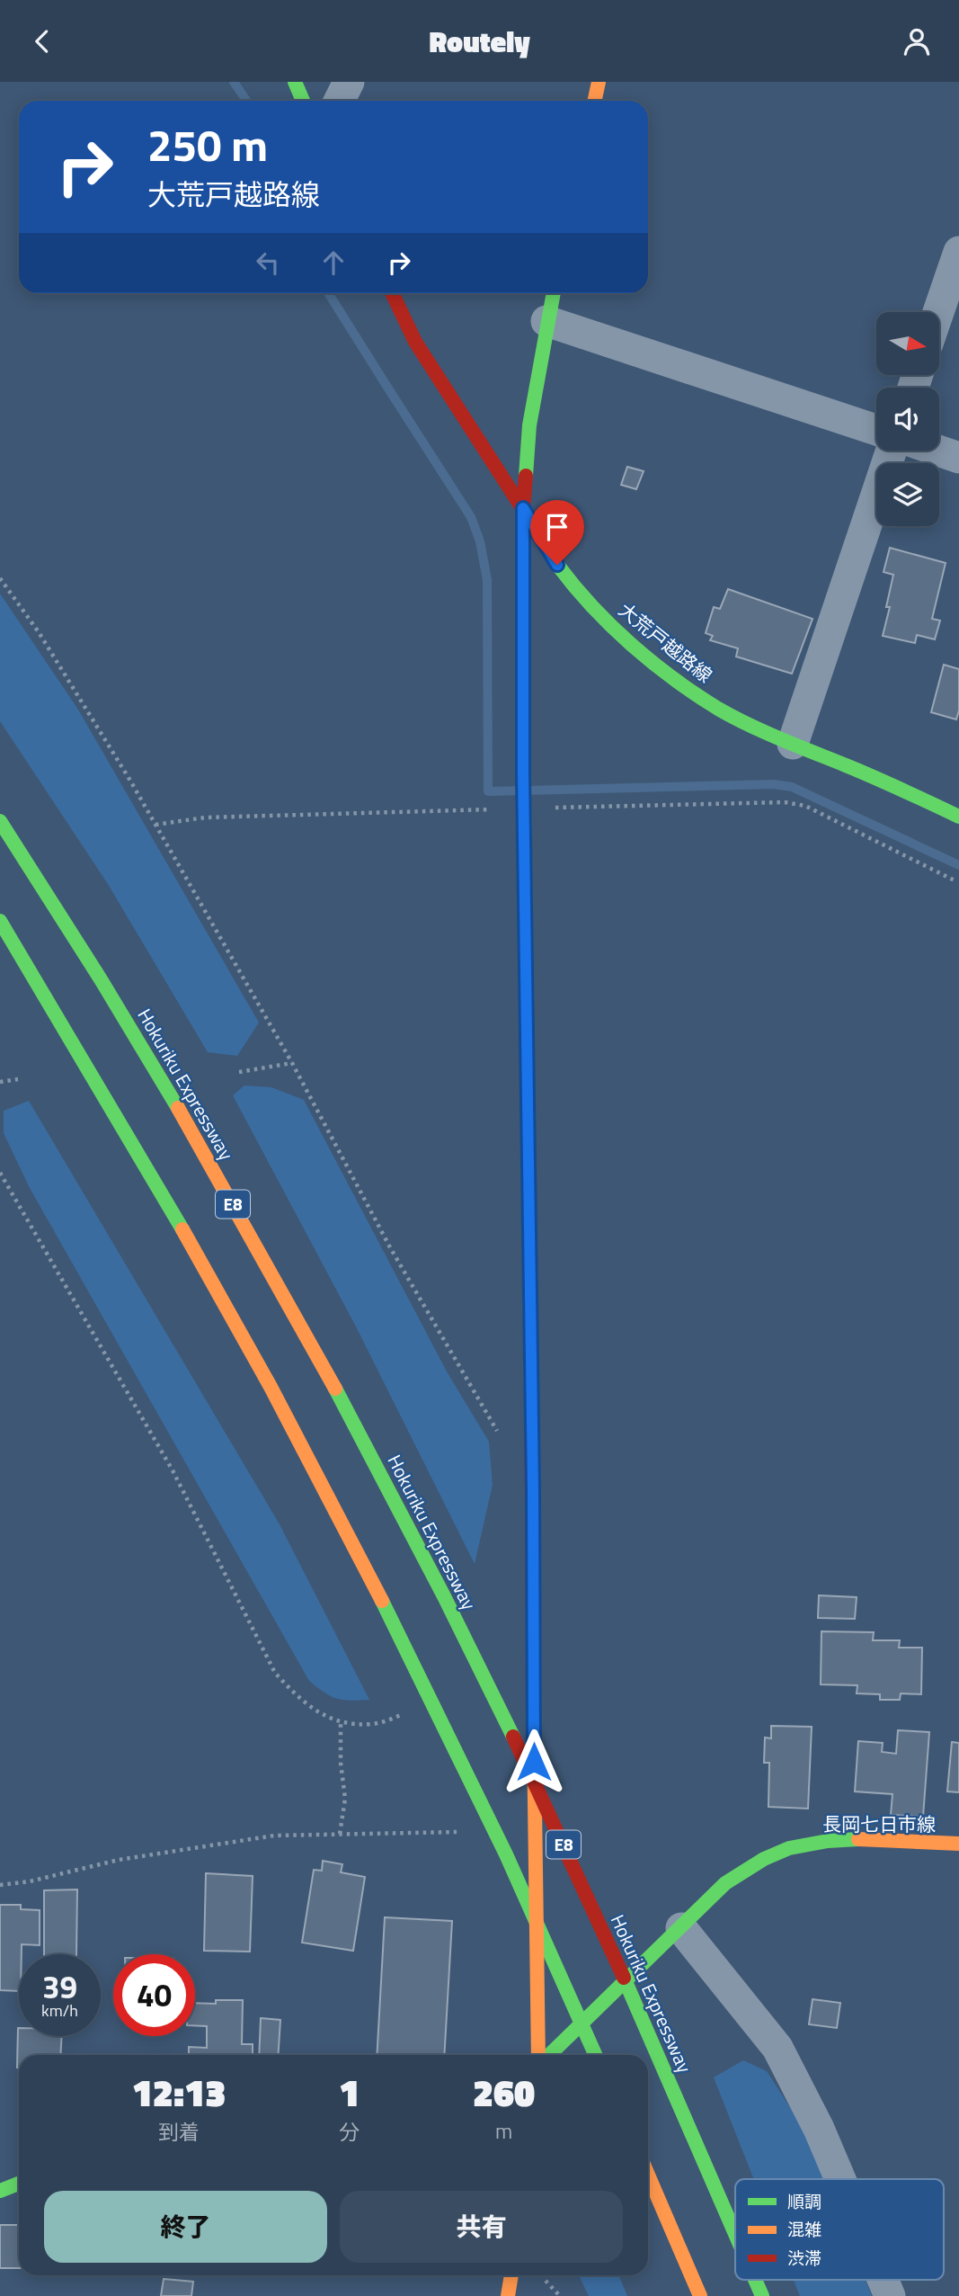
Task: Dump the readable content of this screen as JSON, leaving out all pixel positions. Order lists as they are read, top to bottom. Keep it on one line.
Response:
{"streets":{"main road":["大荒戸越路線","Hokuriku Expressway","E8","長岡七日市線"]},"legend":["順調","混雑","渋滞"],"north":"right","page":{"header":"Routely","turn":["250 m","大荒戸越路線"],"speed":"39 km/h","limit":"40","eta":["12:13","到着","1","分","260","m"],"buttons":["終了","共有"]}}
